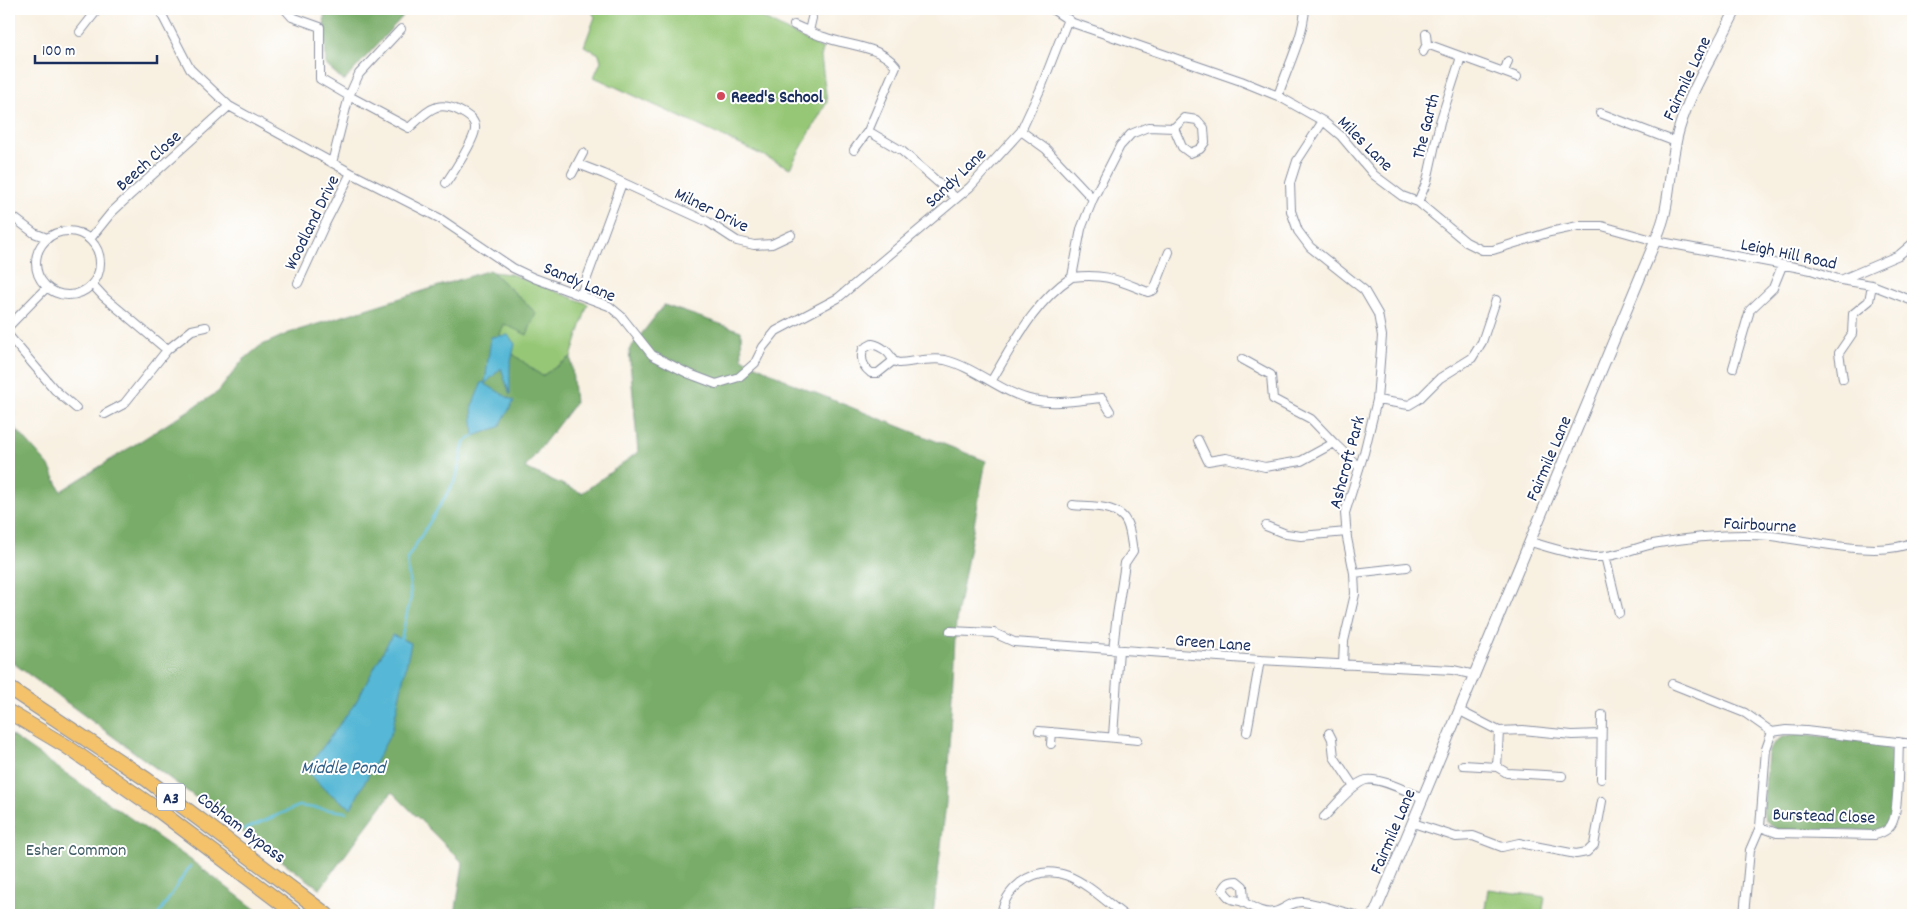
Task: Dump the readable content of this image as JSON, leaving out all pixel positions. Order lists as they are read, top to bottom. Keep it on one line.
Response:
{"streets":{"highway":["A3","Cobham Bypass"],"street":["Fairmile Lane","The Garth","Miles Lane","Beech Close","Sandy Lane","Milner Drive","Woodland Drive","Leigh Hill Road","Ashcroft Park","Fairbourne","Green Lane","Burstead Close"]},"crossings":[["Fairmile Lane","Miles Lane"],["Fairmile Lane","Leigh Hill Road"],["Fairmile Lane","Fairbourne"],["Fairmile Lane","Green Lane"],["The Garth","Miles Lane"],["Miles Lane","Sandy Lane"],["Miles Lane","Leigh Hill Road"],["Miles Lane","Ashcroft Park"],["Beech Close","Sandy Lane"],["Sandy Lane","Woodland Drive"],["Ashcroft Park","Green Lane"]],"water":["Middle Pond"],"parks":["Esher Common"],"places":["Reed's School"],"scale_bar":"100 m"}
